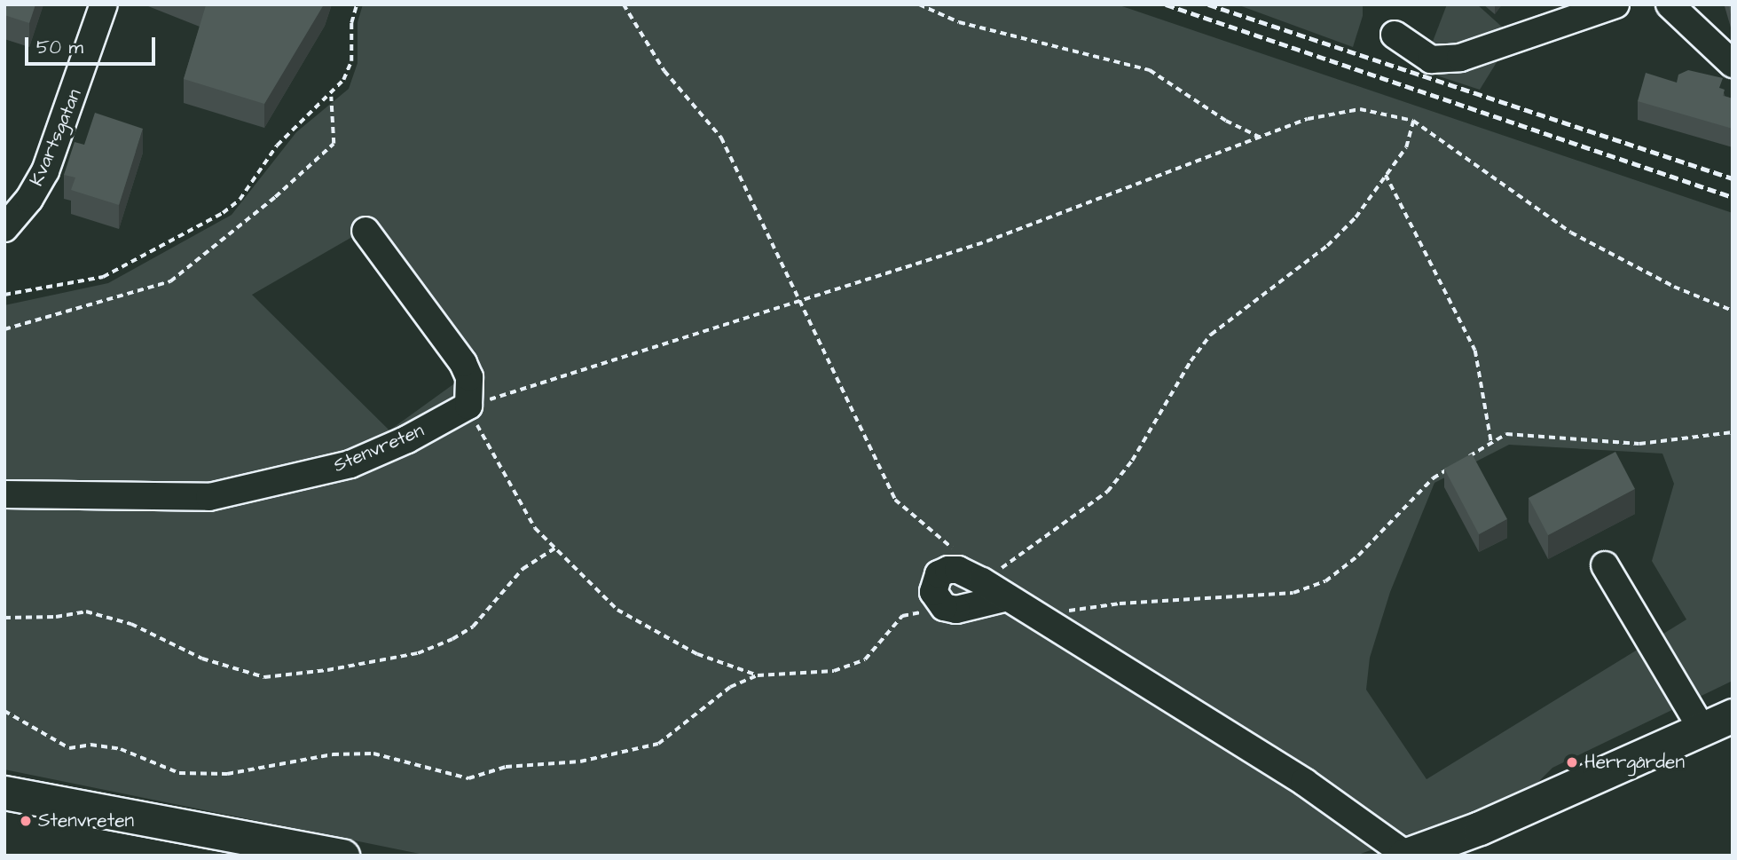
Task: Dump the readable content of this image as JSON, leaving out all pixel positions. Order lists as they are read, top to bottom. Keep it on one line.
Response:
{"streets":{"street":["Kvartsgatan","Stenvreten"]},"places":["Herrgården","Stenvreten"],"scale_bar":"50 m"}
